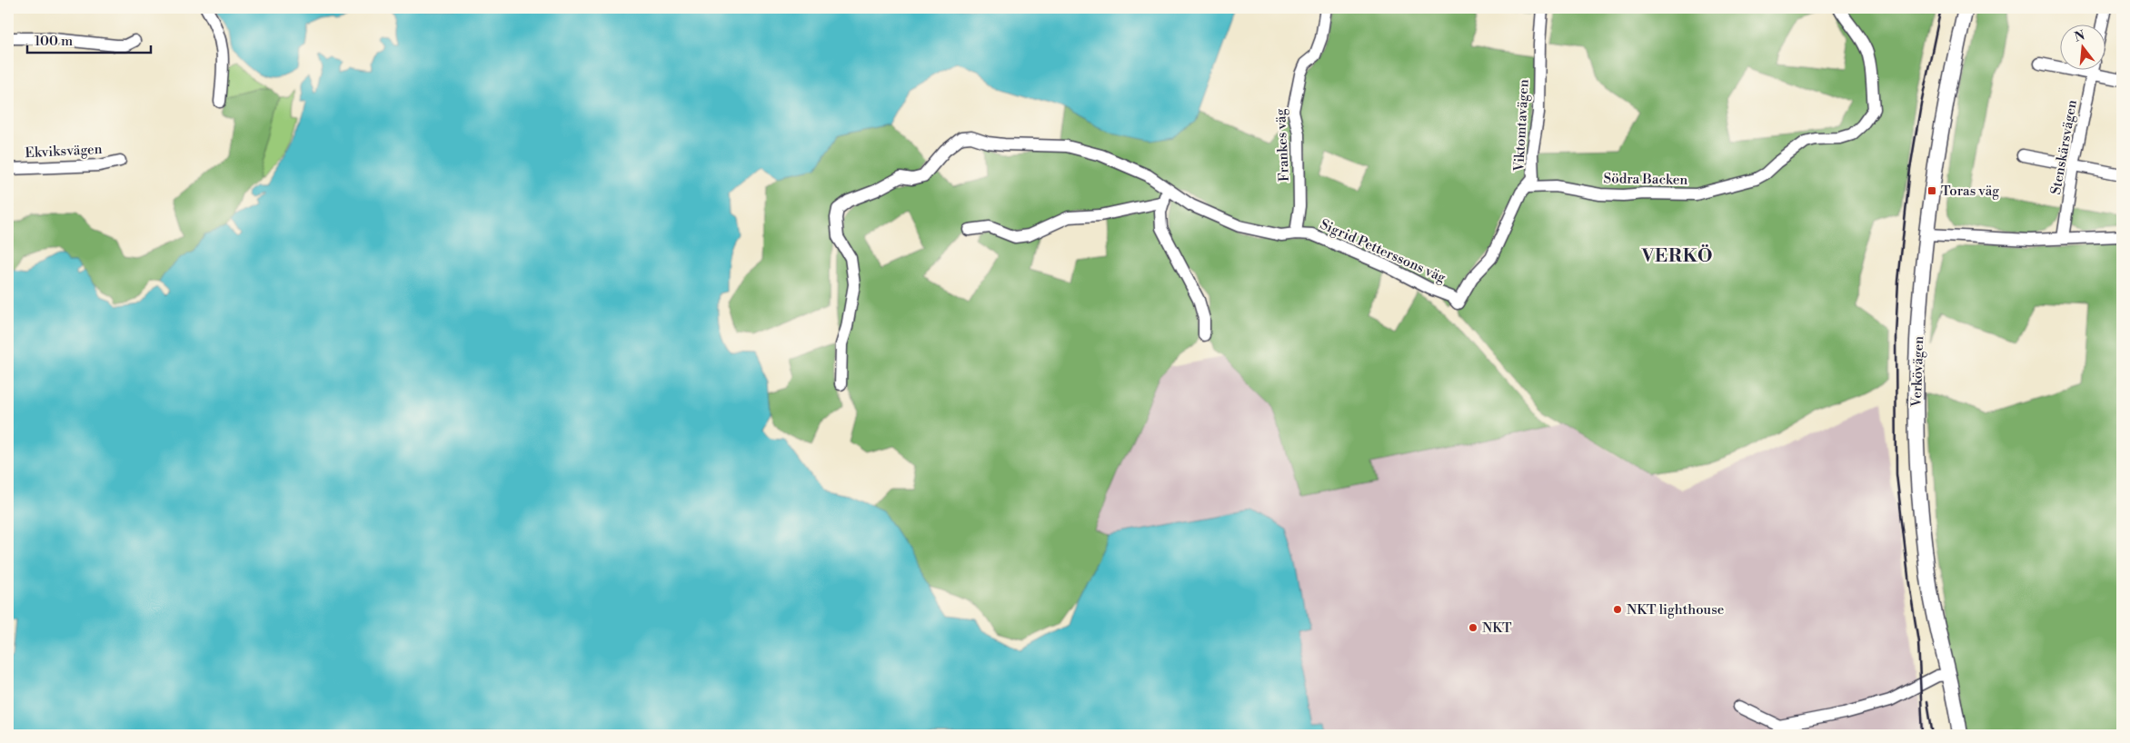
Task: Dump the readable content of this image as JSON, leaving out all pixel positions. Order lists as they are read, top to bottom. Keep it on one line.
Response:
{"streets":{"main road":["Verkövägen"],"street":["Viktomtavägen","Frankes väg","Stenskärsvägen","Ekviksvägen","Södra Backen","Sigrid Petterssons väg"]},"crossings":[["Viktomtavägen","Södra Backen"],["Viktomtavägen","Sigrid Petterssons väg"],["Frankes väg","Sigrid Petterssons väg"]],"districts":["VERKÖ"],"places":{"transit":["Toras väg"],"other":["NKT lighthouse","NKT"]},"scale_bar":"100 m","north":"top"}
